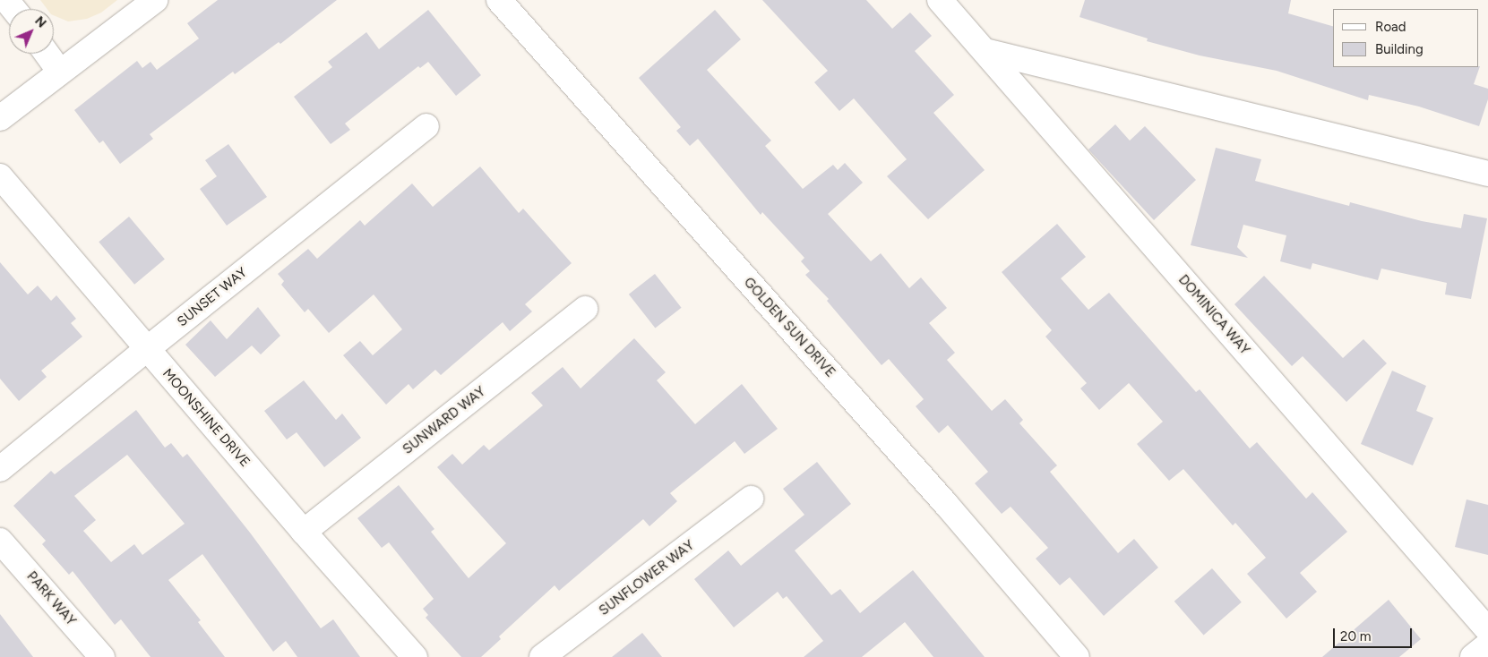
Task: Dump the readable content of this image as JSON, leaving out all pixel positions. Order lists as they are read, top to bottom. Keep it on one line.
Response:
{"streets":{"street":["SUNSET WAY","DOMINICA WAY","GOLDEN SUN DRIVE","MOONSHINE DRIVE","SUNWARD WAY","SUNFLOWER WAY","PARK WAY"]},"crossings":[["SUNSET WAY","MOONSHINE DRIVE"],["MOONSHINE DRIVE","SUNWARD WAY"]],"legend":["Road","Building"],"scale_bar":"20 m","north":"top right"}
